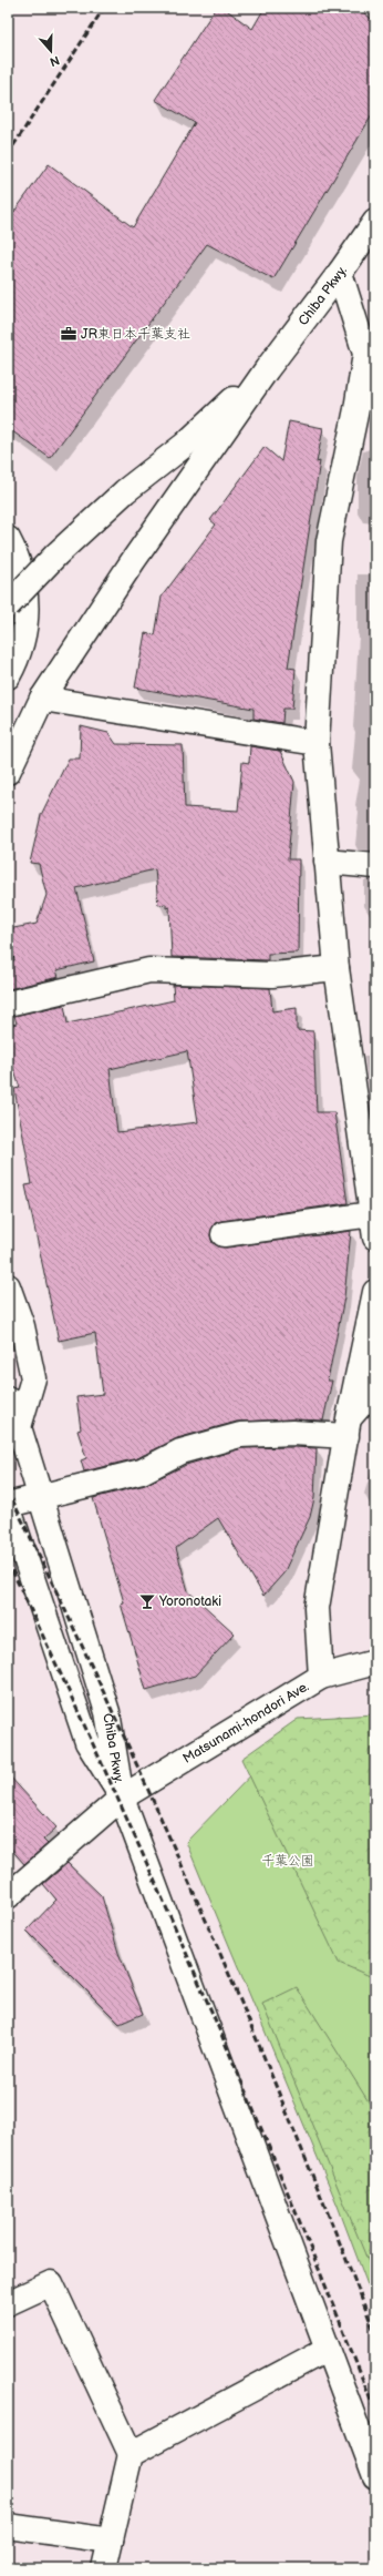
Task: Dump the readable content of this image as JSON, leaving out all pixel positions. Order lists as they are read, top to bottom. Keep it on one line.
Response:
{"streets":{"street":["Chiba Pkwy.","Matsunami-hondori Ave."]},"crossings":[["Chiba Pkwy.","Matsunami-hondori Ave."]],"parks":["千葉公園"],"places":{"office":["JR東日本千葉支社"],"bar":["Yoronotaki"]},"north":"bottom"}
